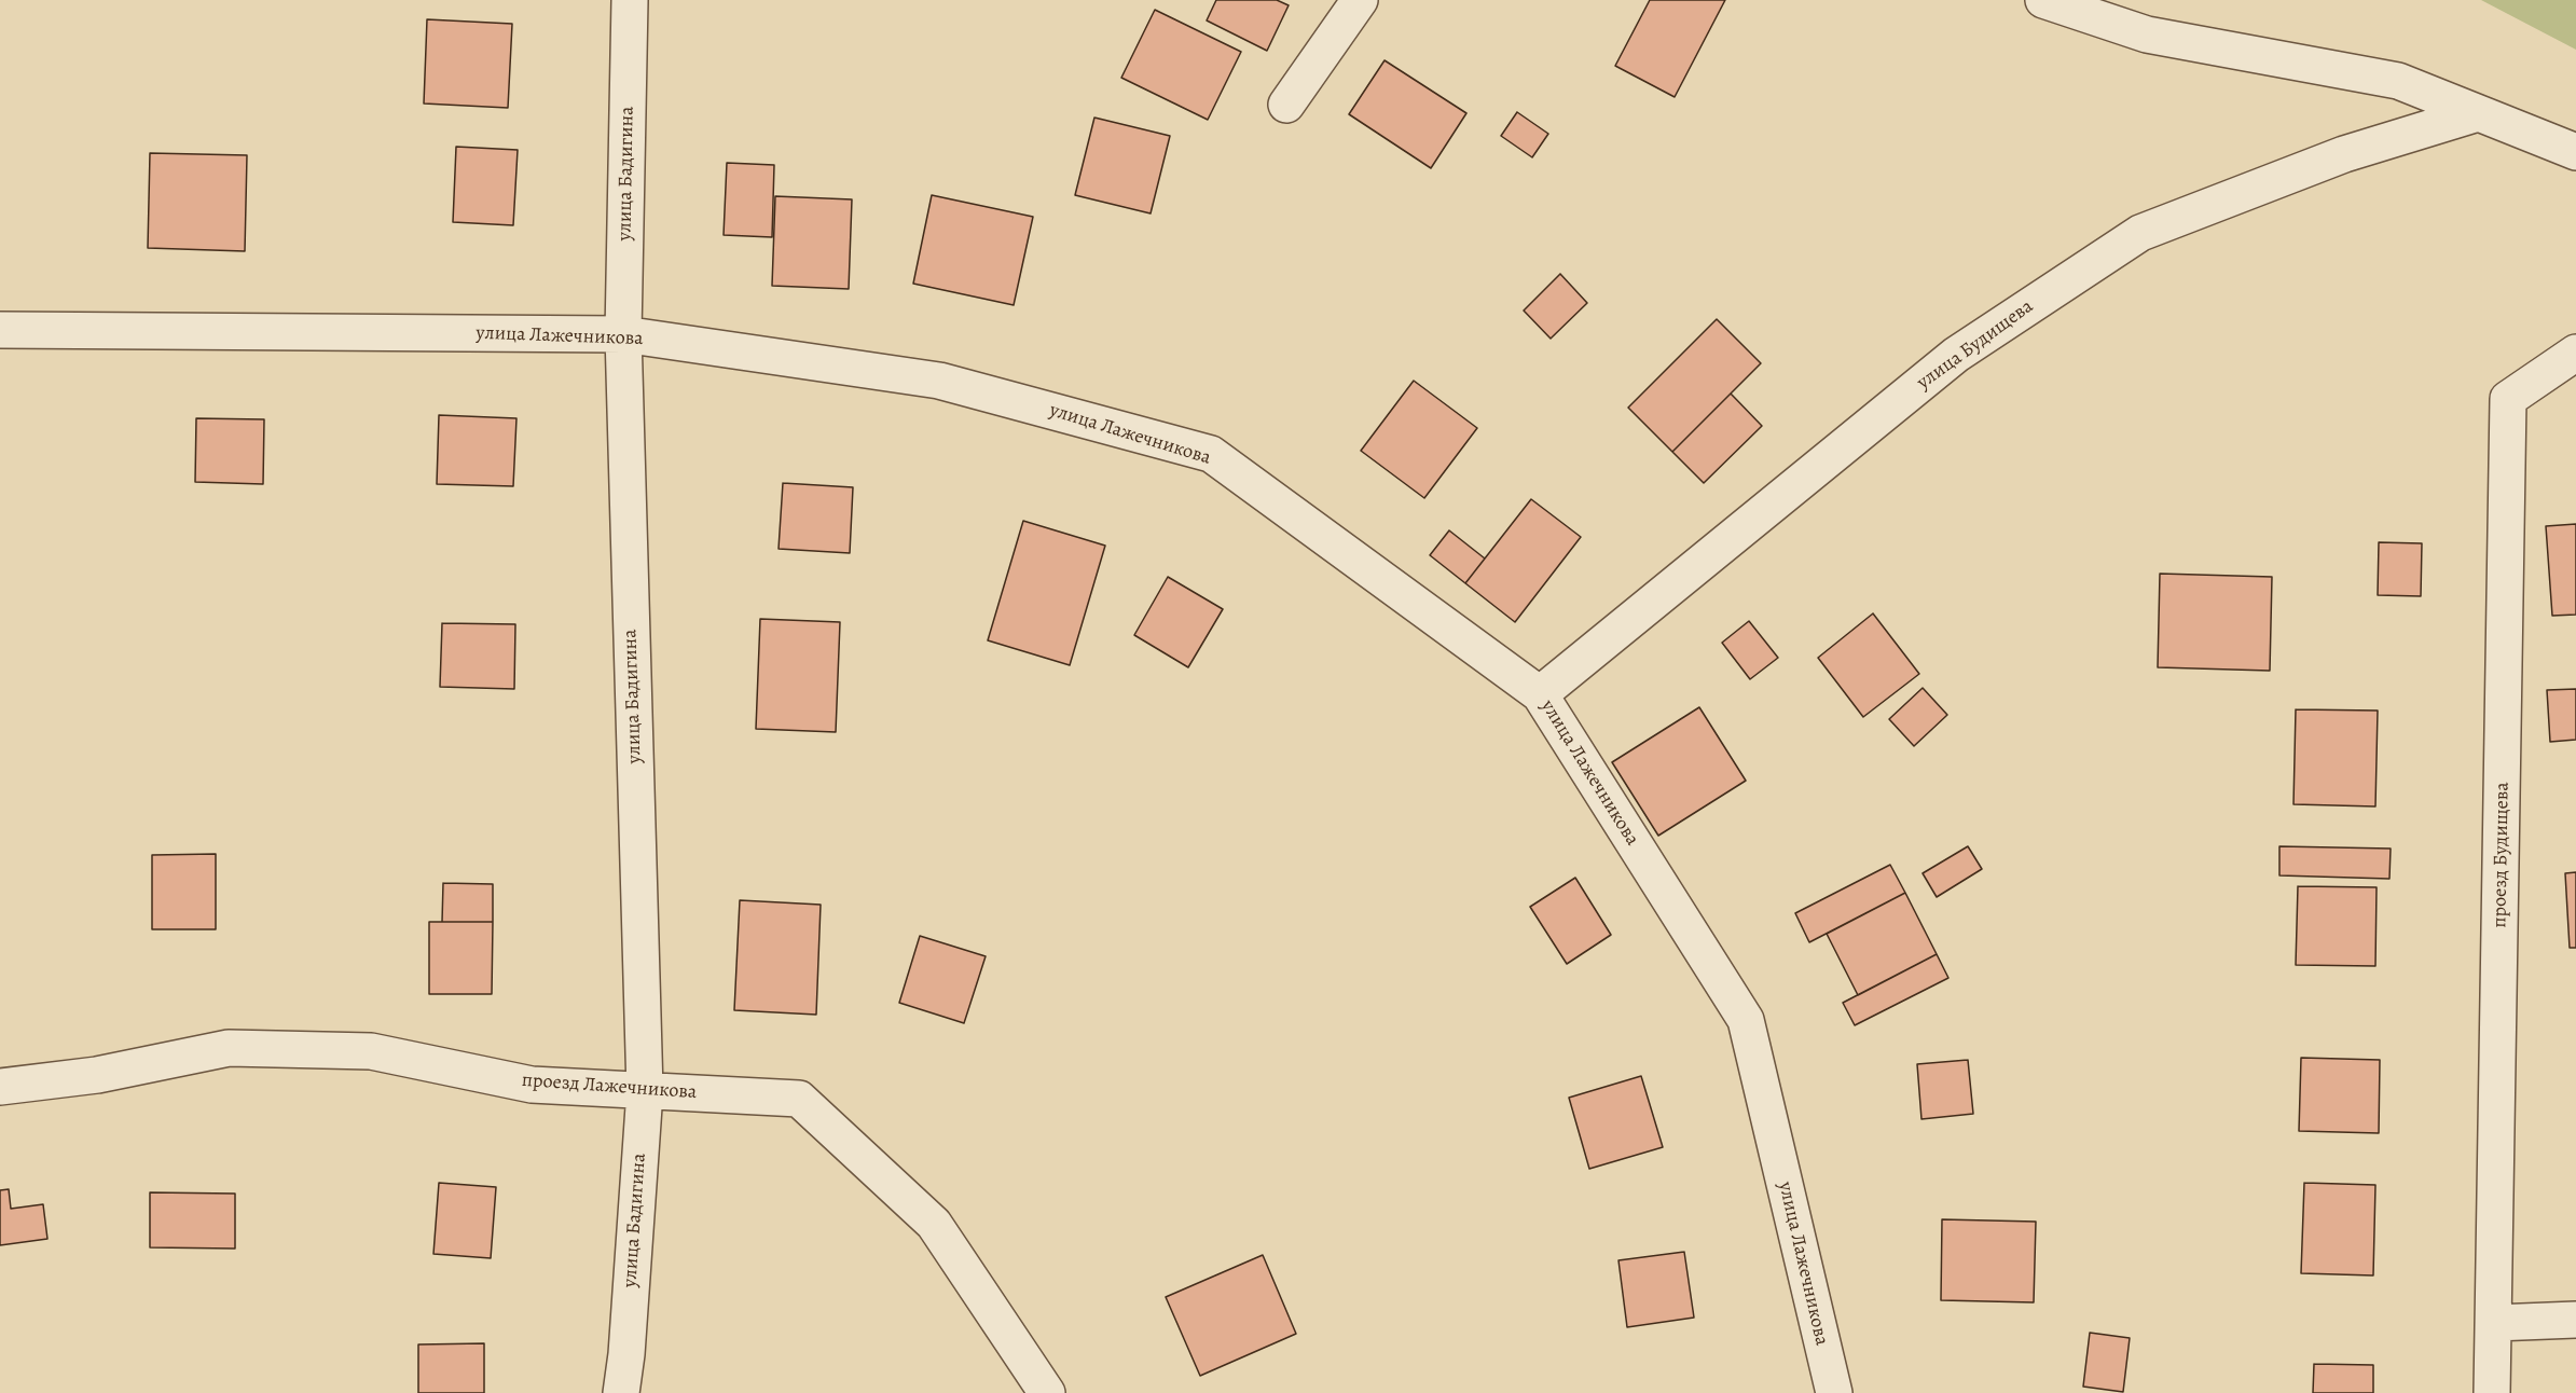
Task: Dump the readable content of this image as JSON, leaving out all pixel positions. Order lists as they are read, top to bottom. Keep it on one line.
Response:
{"streets":{"street":["улица Бадигина","улица Лажечникова","улица Будищева","проезд Будищева","проезд Лажечникова"]},"crossings":[["улица Бадигина","улица Лажечникова"],["улица Бадигина","проезд Лажечникова"],["улица Лажечникова","улица Будищева"]]}
